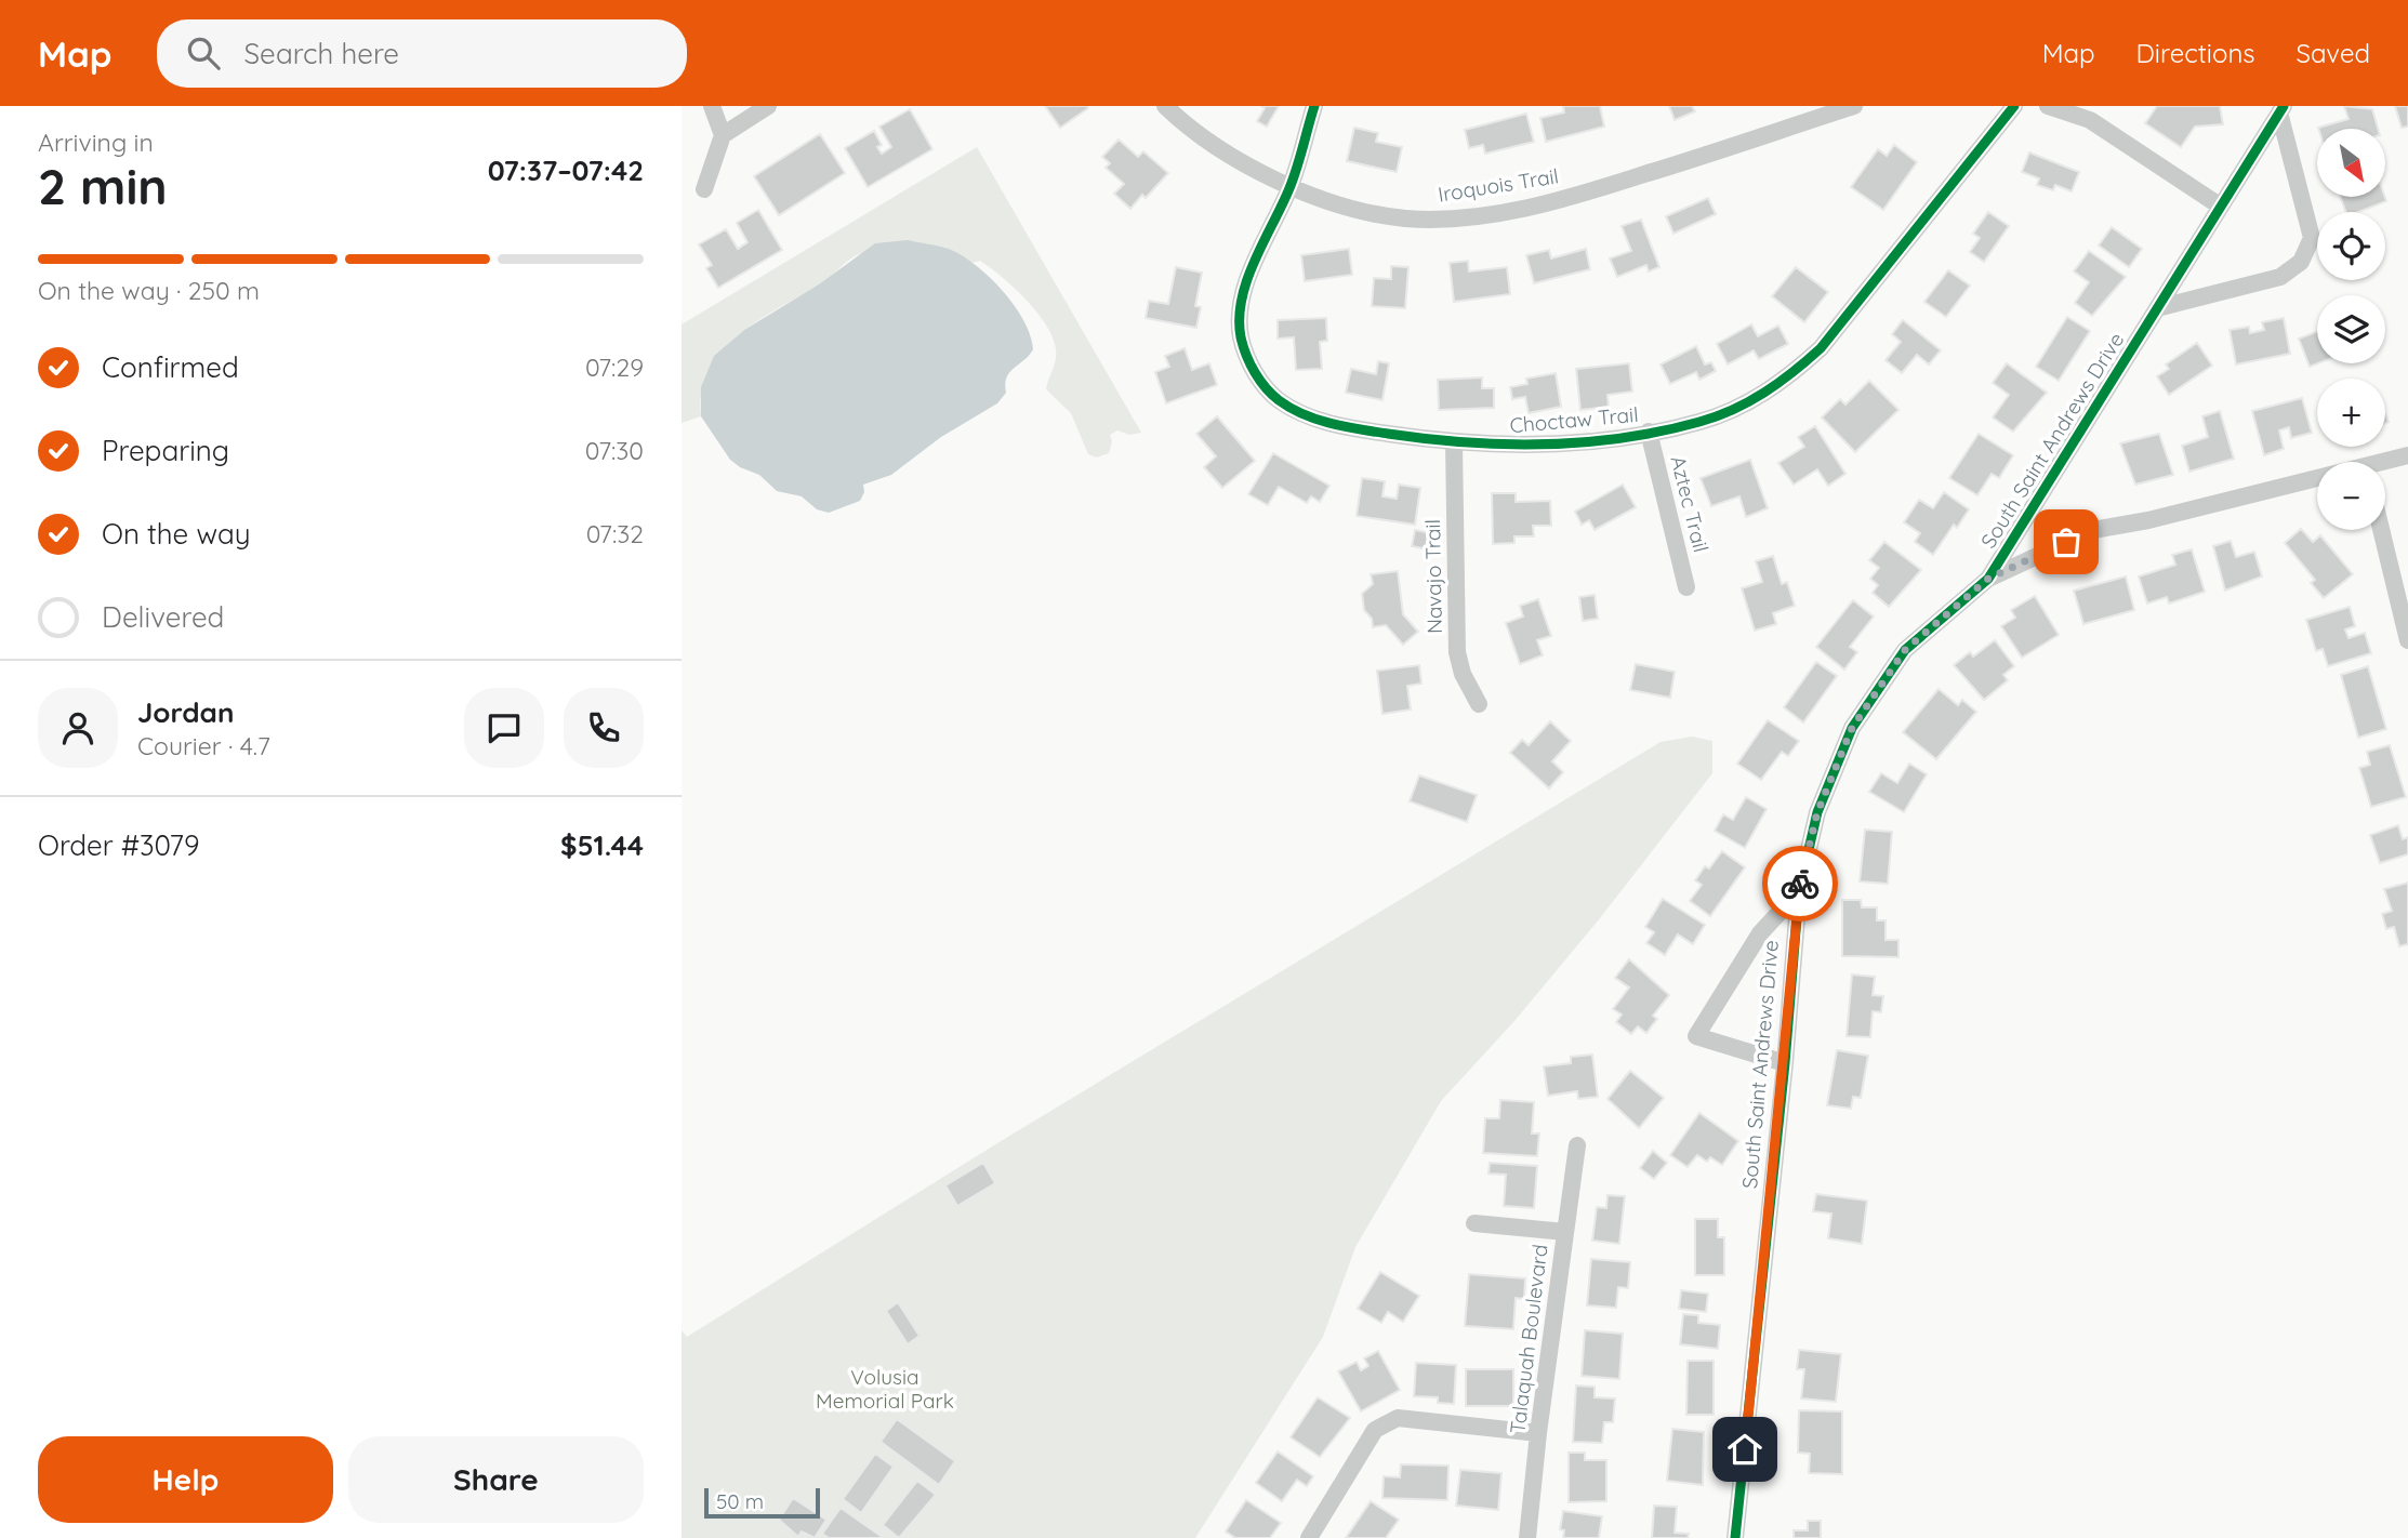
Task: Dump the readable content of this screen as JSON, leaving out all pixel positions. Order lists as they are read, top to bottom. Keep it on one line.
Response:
{"streets":{"street":["Iroquois Trail","Choctaw Trail","South Saint Andrews Drive","Aztec Trail","Navajo Trail","Talaquah Boulevard"]},"crossings":[["Iroquois Trail","Choctaw Trail"],["Choctaw Trail","Aztec Trail"],["Choctaw Trail","Navajo Trail"]],"parks":["Volusia Memorial Park"],"scale_bar":"50 m","north":"bottom right","page":{"header":"Map","search":"Search here","nav":["Map","Directions","Saved"],"heading":["2 min","Arriving in","07:37–07:42"],"panel":["Jordan","Courier · 4.7","Order #3079","$51.44"],"map_buttons":["+","−"],"bar":"On the way · 250 m","list":[["Confirmed","07:29"],["Preparing","07:30"],["On the way","07:32"],"Delivered"],"buttons":["Help","Share"],"scale":"50 m"}}
